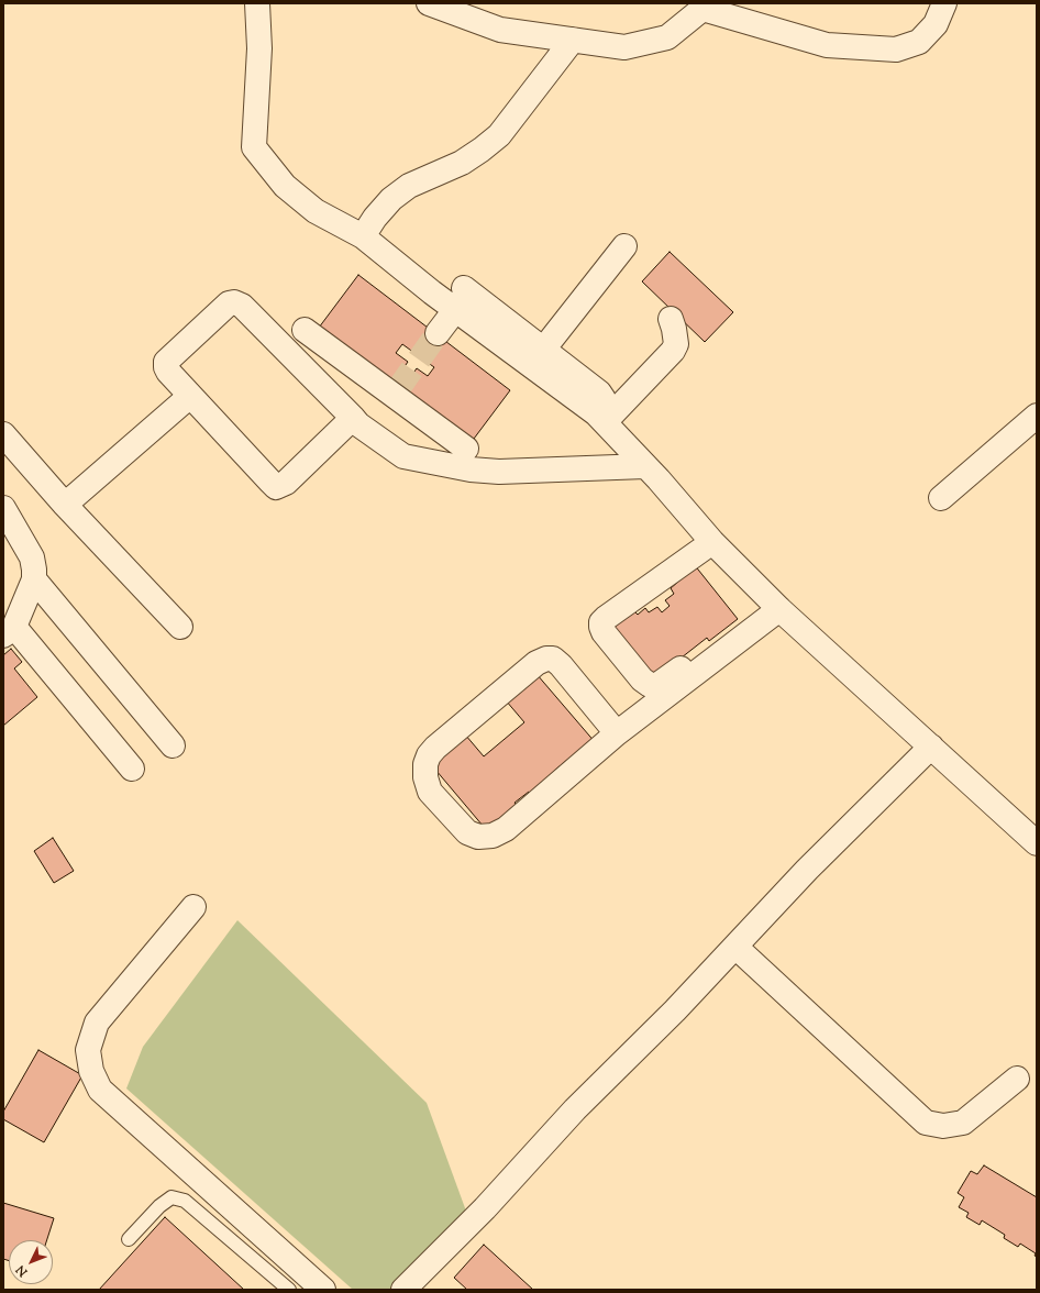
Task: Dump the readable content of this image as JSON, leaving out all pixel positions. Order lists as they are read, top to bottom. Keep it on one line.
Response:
{"north":"bottom left"}
